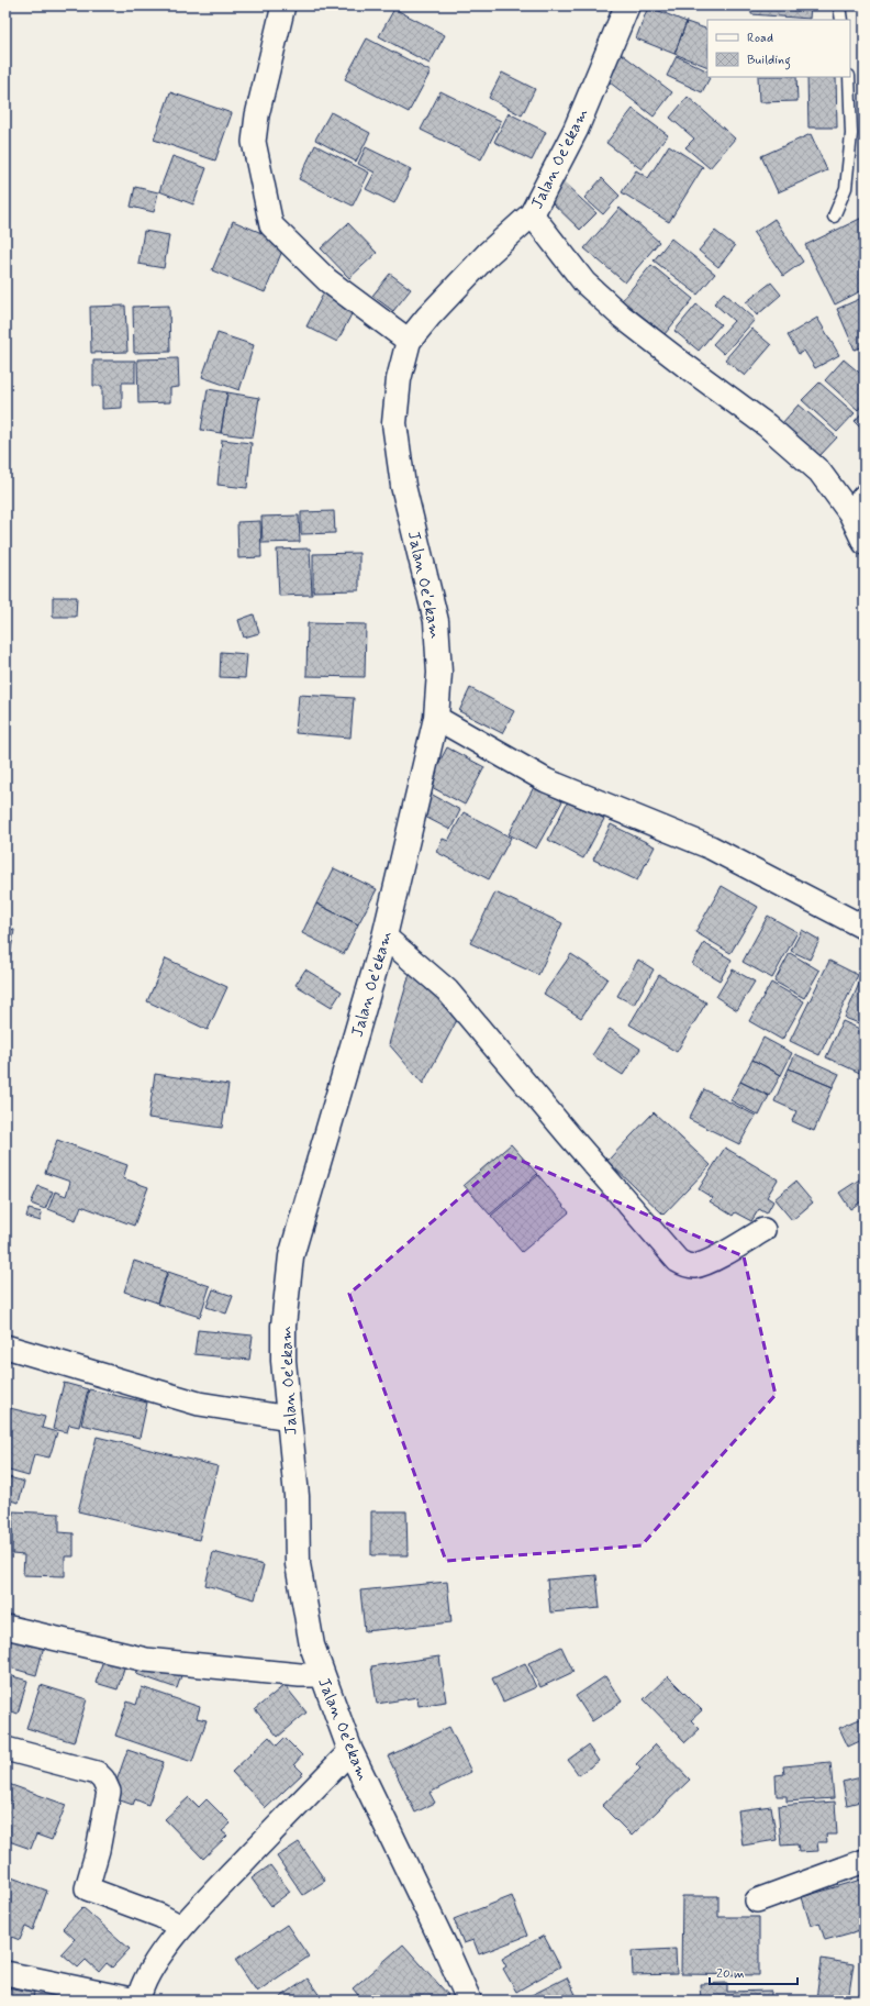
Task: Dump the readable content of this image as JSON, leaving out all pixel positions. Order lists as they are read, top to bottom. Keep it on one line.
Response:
{"streets":{"street":["Jalan Oe'ekam"]},"legend":["Road","Building"],"scale_bar":"20 m"}
